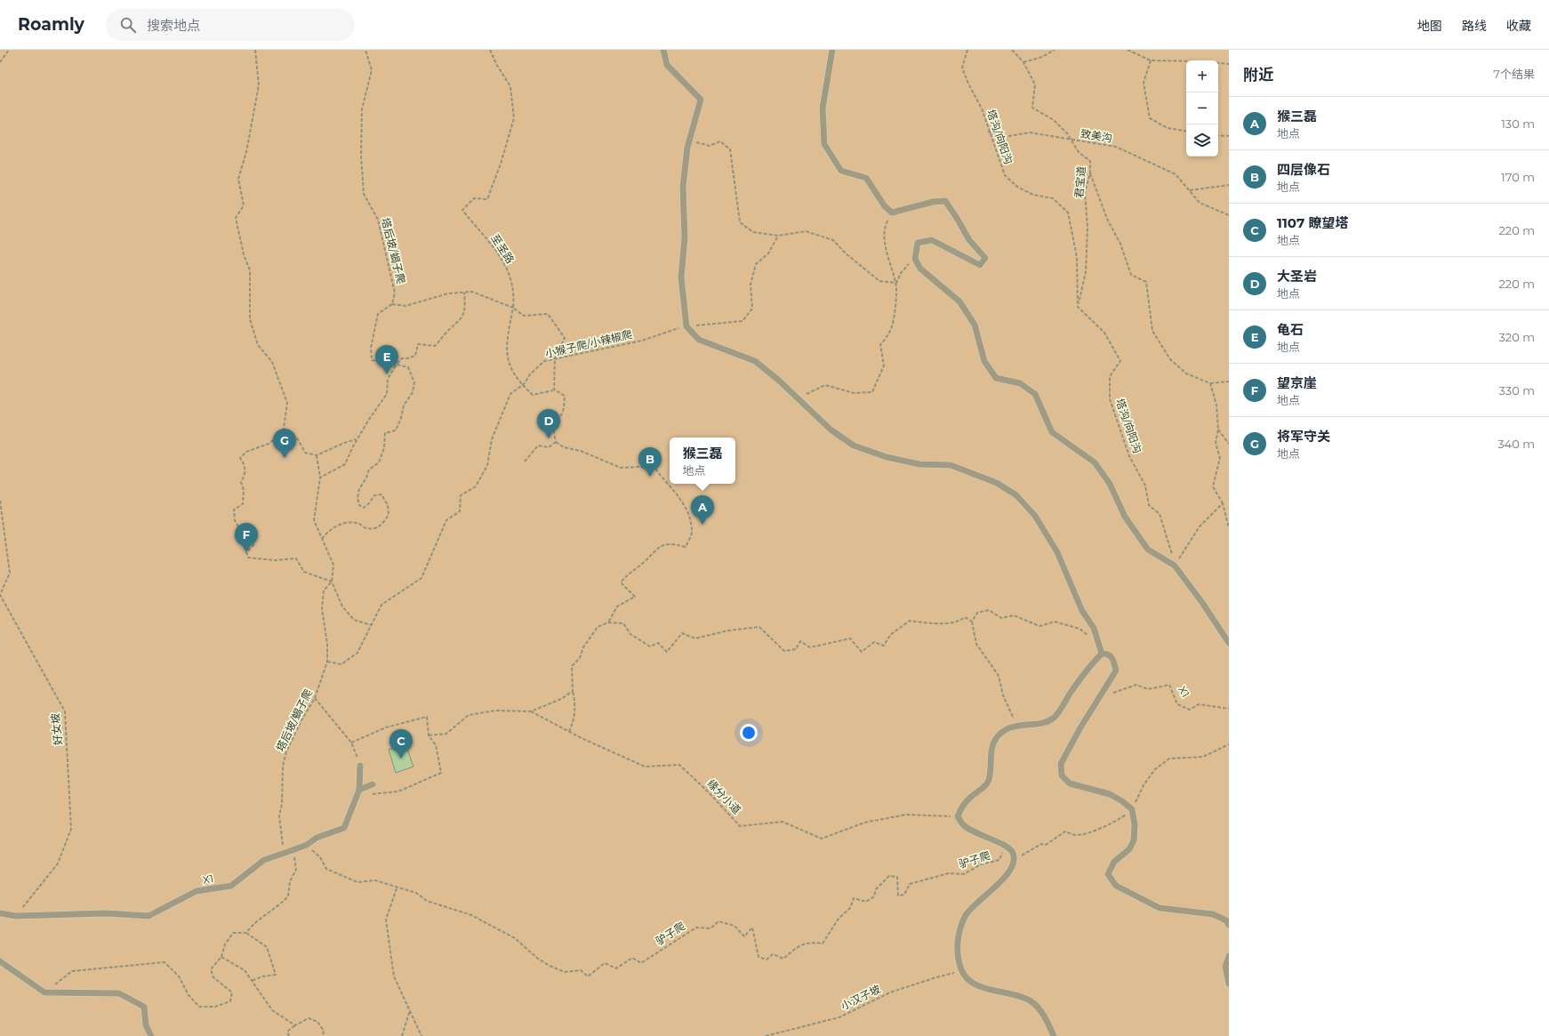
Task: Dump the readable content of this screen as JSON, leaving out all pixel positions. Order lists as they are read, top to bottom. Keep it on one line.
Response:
{"streets":{"lane":["X1"],"path":["致美沟","塔沟/向阳沟","君宝道","至圣路","塔后坡/蝎子爬","小猴子爬/小辣椒爬","好女坡","缘分小道","驴子爬","小汉子坡"]},"crossings":[["致美沟","塔沟/向阳沟"],["致美沟","君宝道"],["塔沟/向阳沟","君宝道"],["塔后坡/蝎子爬","小猴子爬/小辣椒爬"],["塔后坡/蝎子爬","X1"],["X1","好女坡"],["X1","驴子爬"]],"page":{"header":"Roamly","search":"搜索地点","nav":["地图","路线","收藏"],"heading":["附近","7个结果"],"map_buttons":["+","−"],"list":[{"mark":"A","name":"猴三磊","note":"地点","value":"130 m"},{"mark":"B","name":"四层像石","note":"地点","value":"170 m"},{"mark":"C","name":"1107 瞭望塔","note":"地点","value":"220 m"},{"mark":"D","name":"大圣岩","note":"地点","value":"220 m"},{"mark":"E","name":"龟石","note":"地点","value":"320 m"},{"mark":"F","name":"望京崖","note":"地点","value":"330 m"},{"mark":"G","name":"将军守关","note":"地点","value":"340 m"}],"pins":["E","D","G","B","A","F","C"],"popup":["猴三磊","地点"]}}
